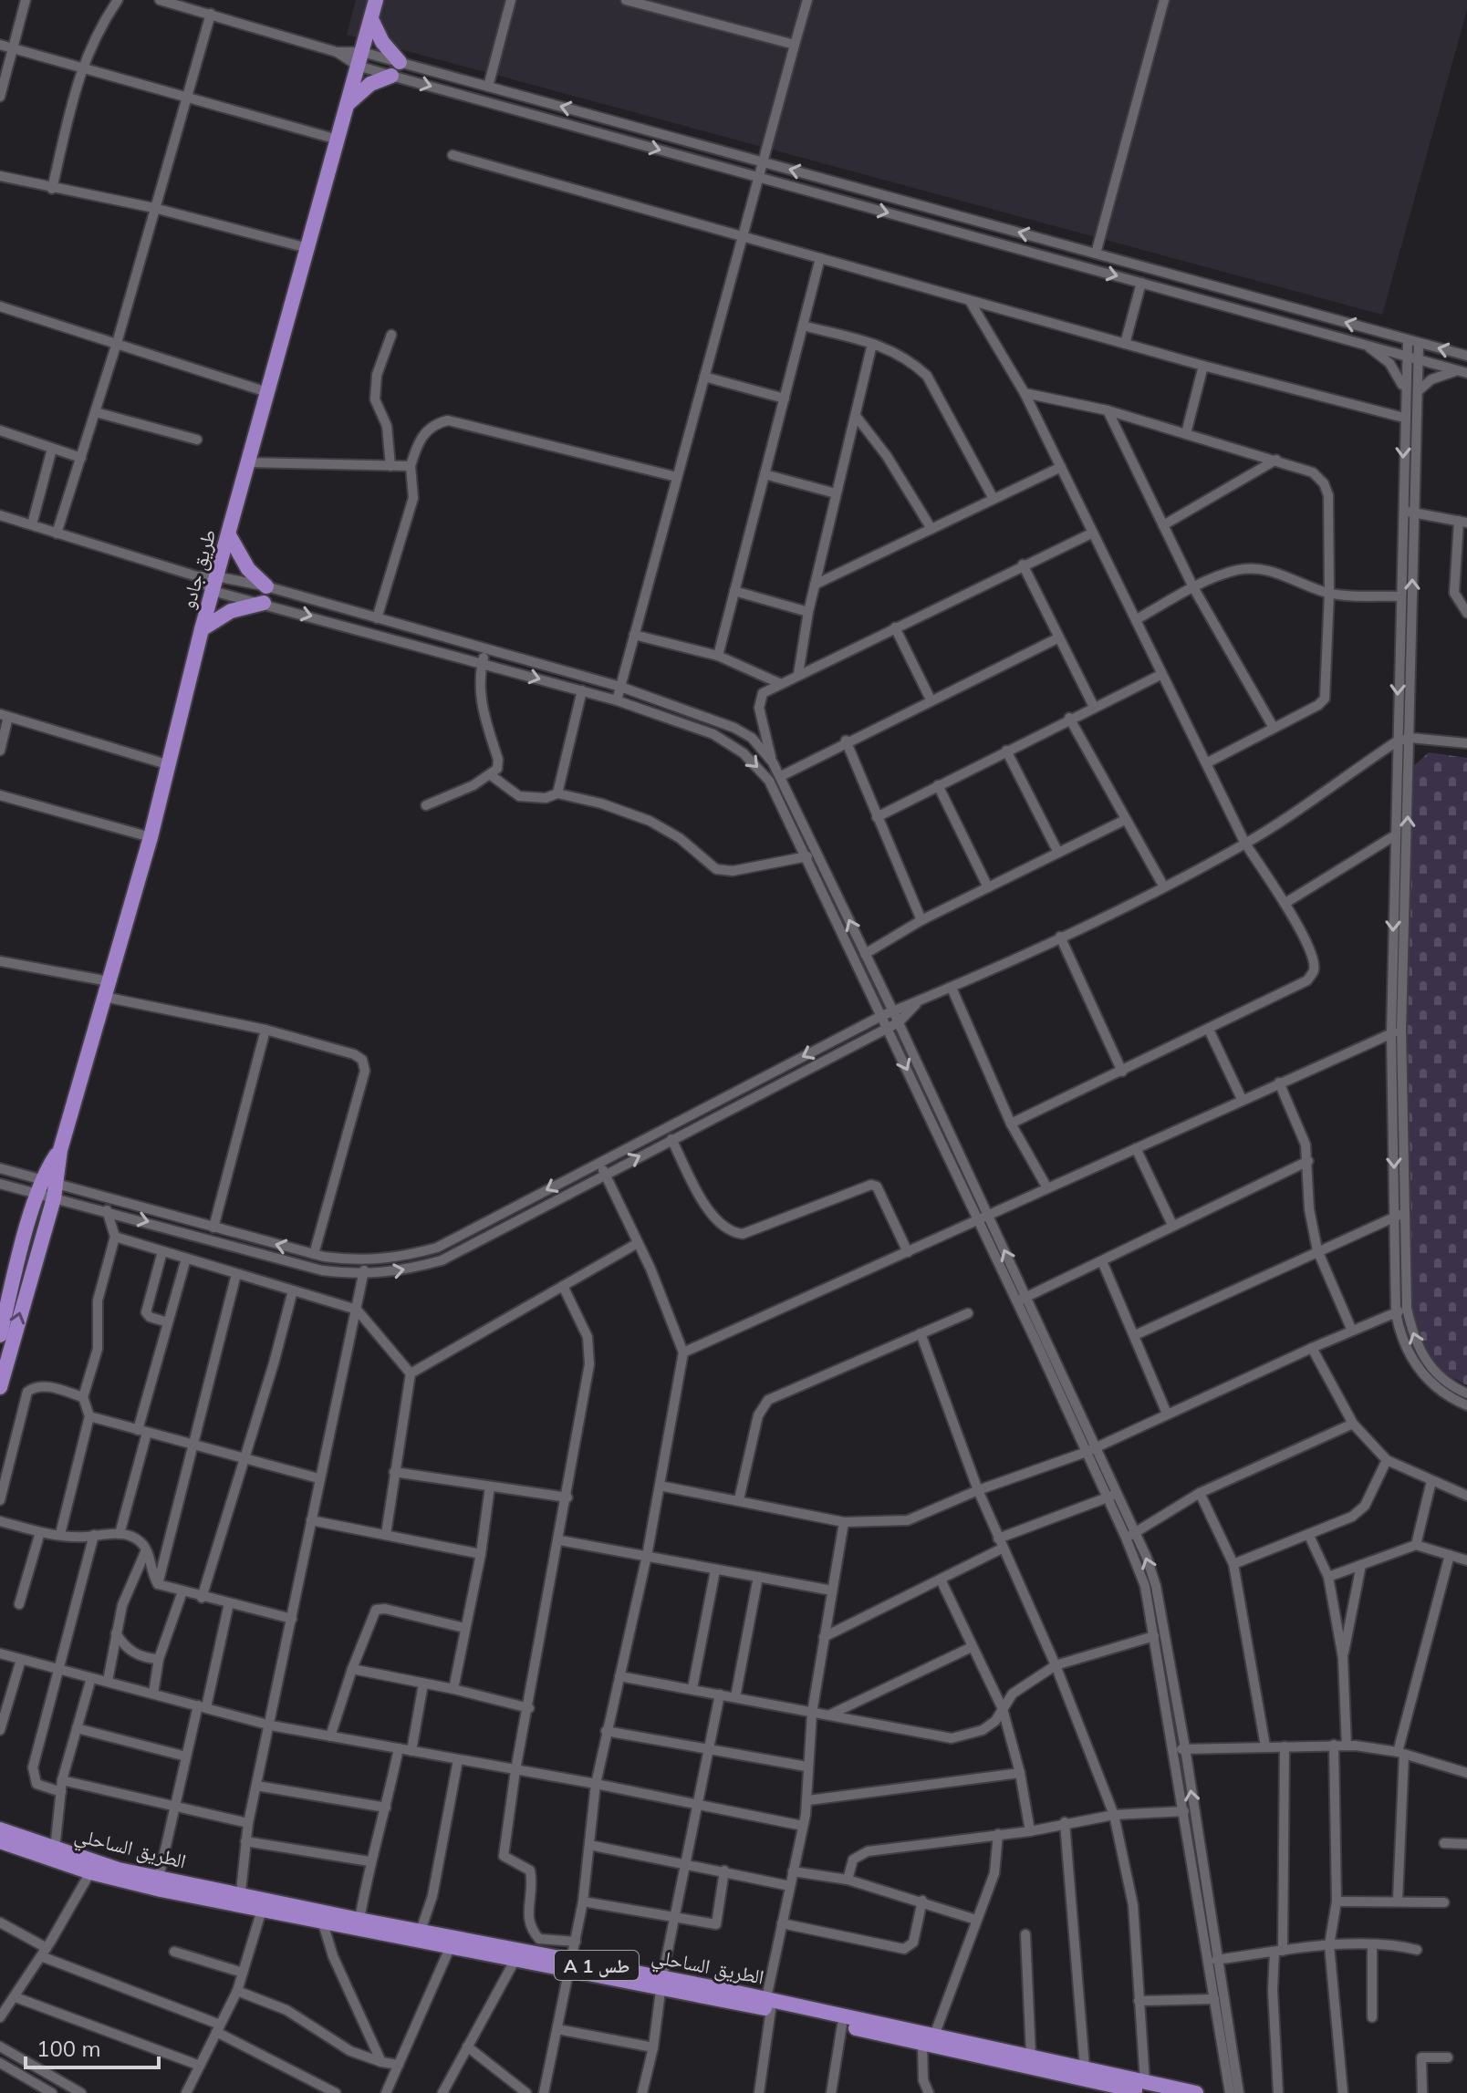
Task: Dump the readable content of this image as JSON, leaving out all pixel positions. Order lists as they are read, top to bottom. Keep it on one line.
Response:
{"streets":{"highway":["طريق جادو","الطريق الساحلي","A 1 طس"]},"scale_bar":"100 m"}
